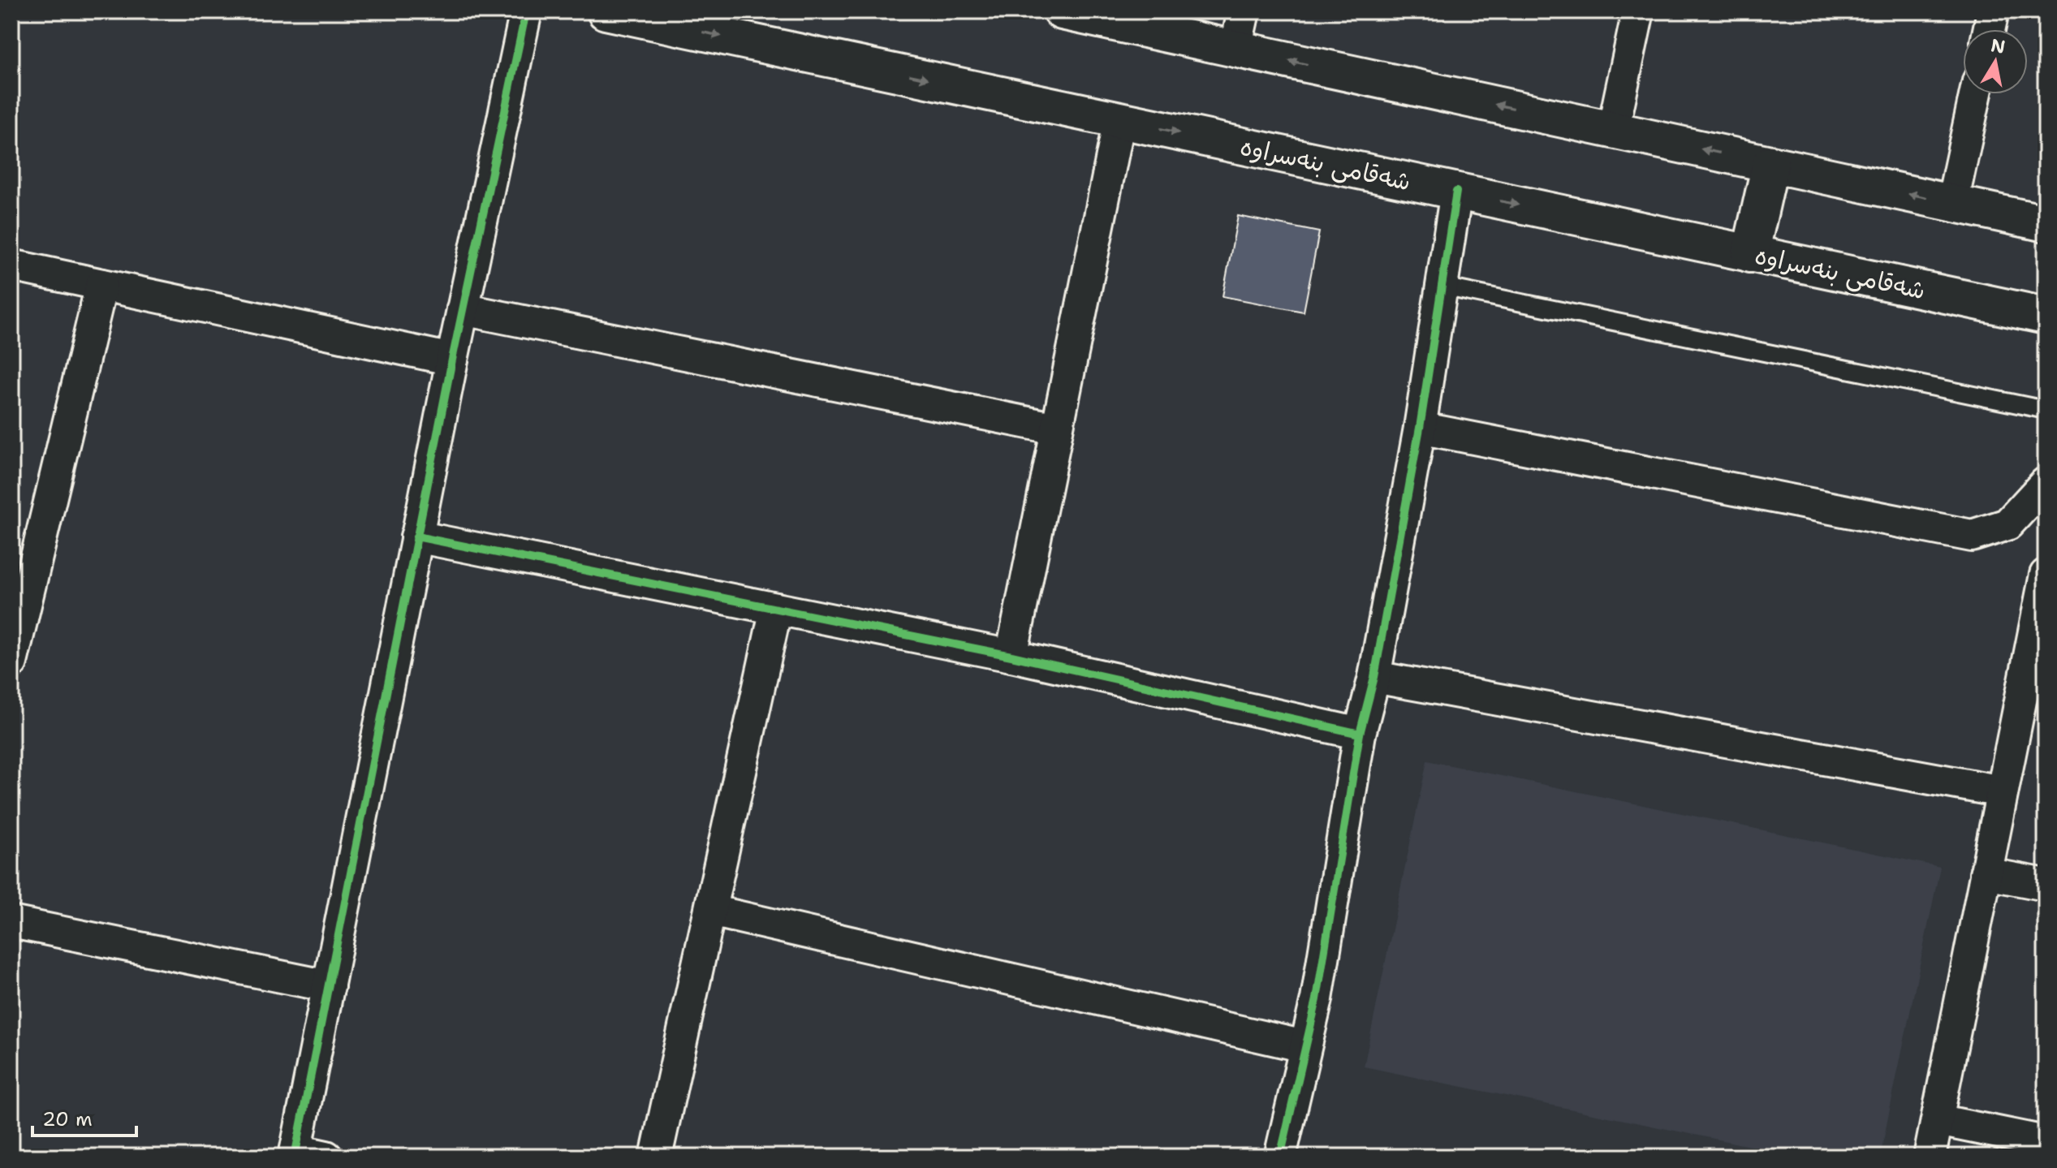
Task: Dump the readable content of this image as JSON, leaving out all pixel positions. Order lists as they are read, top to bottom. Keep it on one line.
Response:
{"streets":{"main road":["شەقامی بنەسراوە"]},"scale_bar":"20 m","north":"top"}
